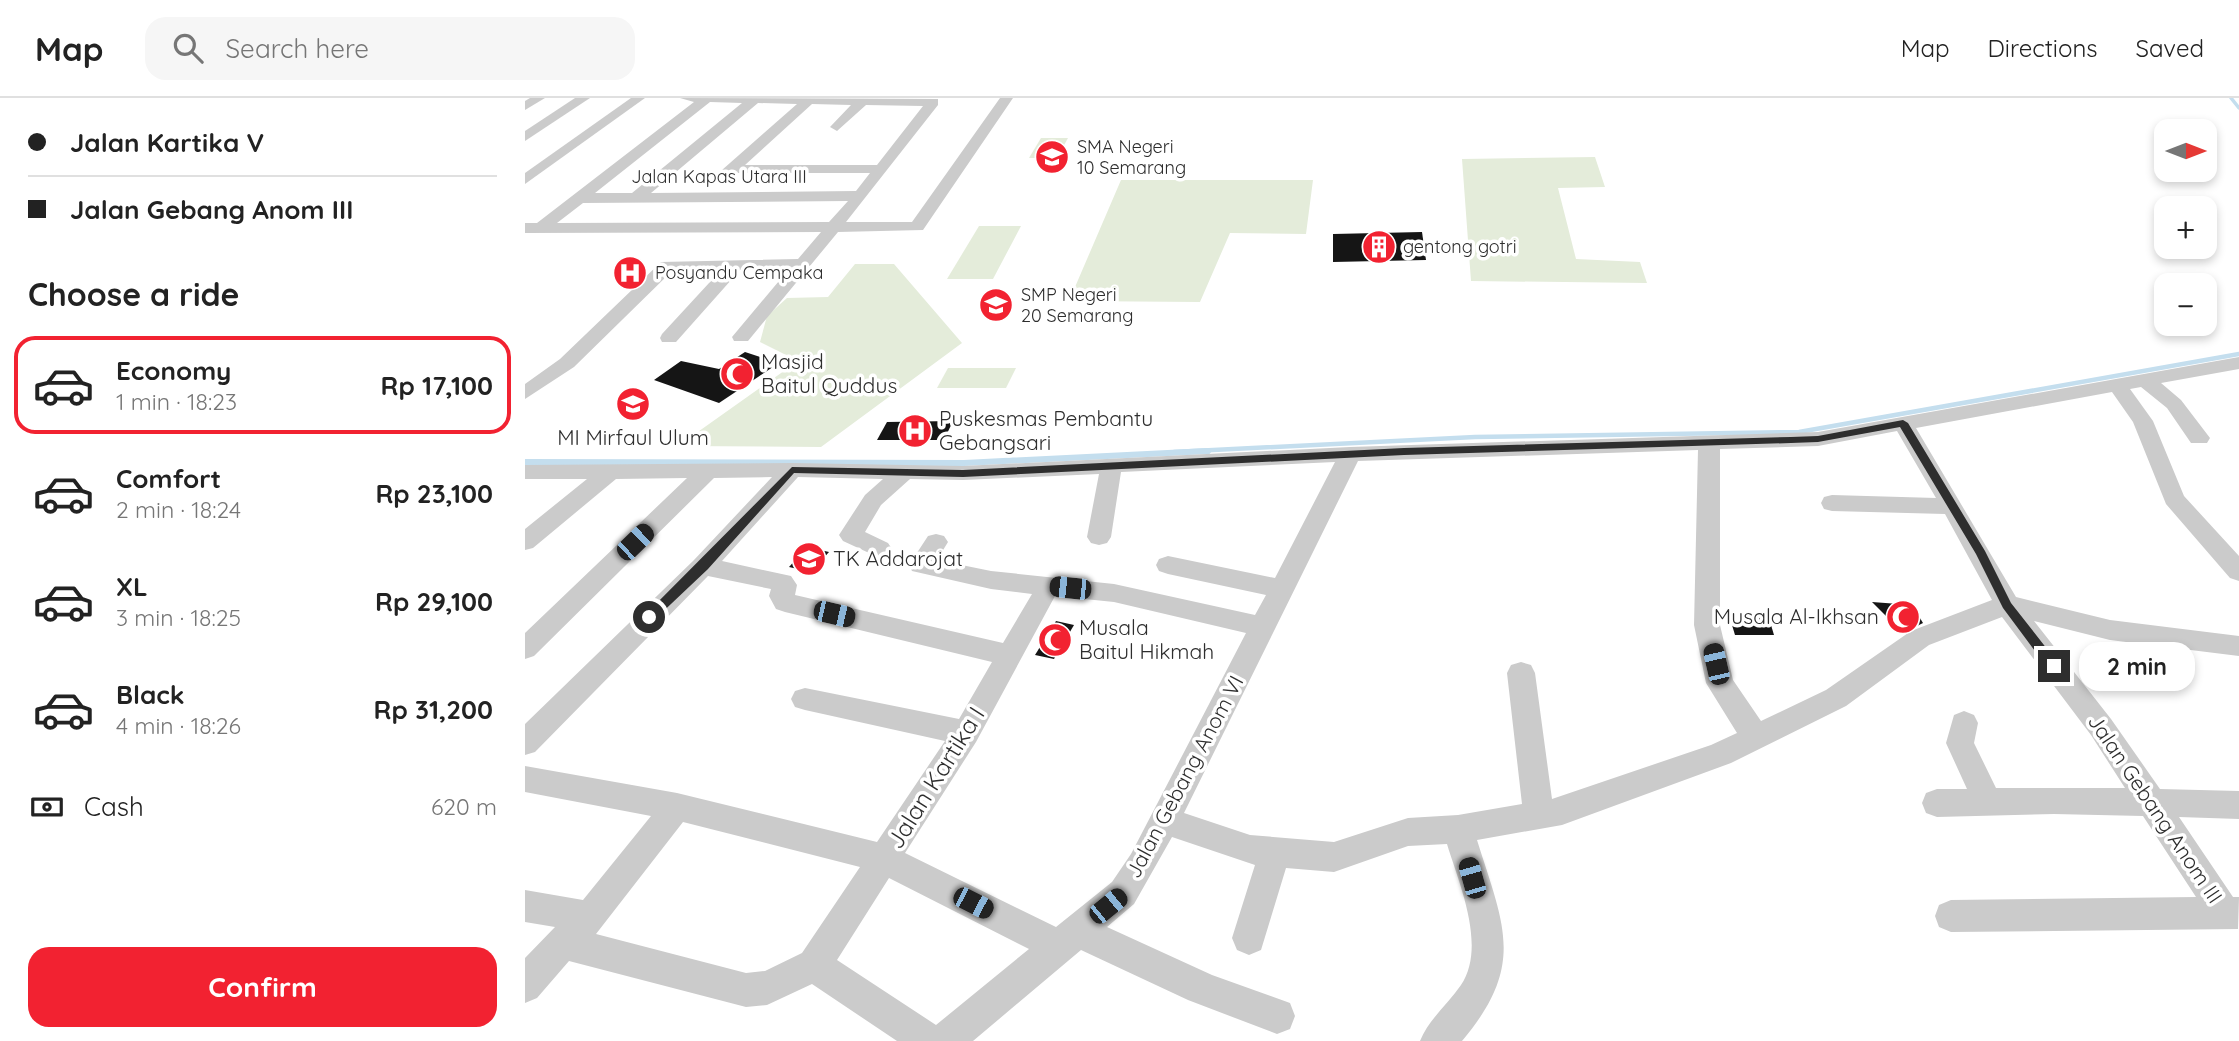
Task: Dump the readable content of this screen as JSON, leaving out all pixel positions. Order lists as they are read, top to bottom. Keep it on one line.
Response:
{"streets":{"street":["Jalan Kapas Utara III","Jalan Gebang Anom VI","Jalan Kartika I","Jalan Gebang Anom III"]},"places":{"school or university":["SMA Negeri 10 Semarang","SMP Negeri 20 Semarang","MI Mirfaul Ulum","TK Addarojat"],"building":["gentong gotri"],"hospital":["Posyandu Cempaka","Puskesmas Pembantu Gebangsari"],"mosque":["Masjid Baitul Quddus","Musala Al-Ikhsan","Musala Baitul Hikmah"]},"north":"right","page":{"header":"Map","search":"Search here","nav":["Map","Directions","Saved"],"banner":["Jalan Kartika V","Jalan Gebang Anom III"],"map_buttons":["+","−"],"heading":"Choose a ride","list":[{"name":"Economy","note":"1 min · 18:23","value":"Rp 17,100"},{"name":"Comfort","note":"2 min · 18:24","value":"Rp 23,100"},{"name":"XL","note":"3 min · 18:25","value":"Rp 29,100"},{"name":"Black","note":"4 min · 18:26","value":"Rp 31,200"}],"bubble":"2 min","pay":["Cash","620 m"],"buttons":"Confirm"}}
